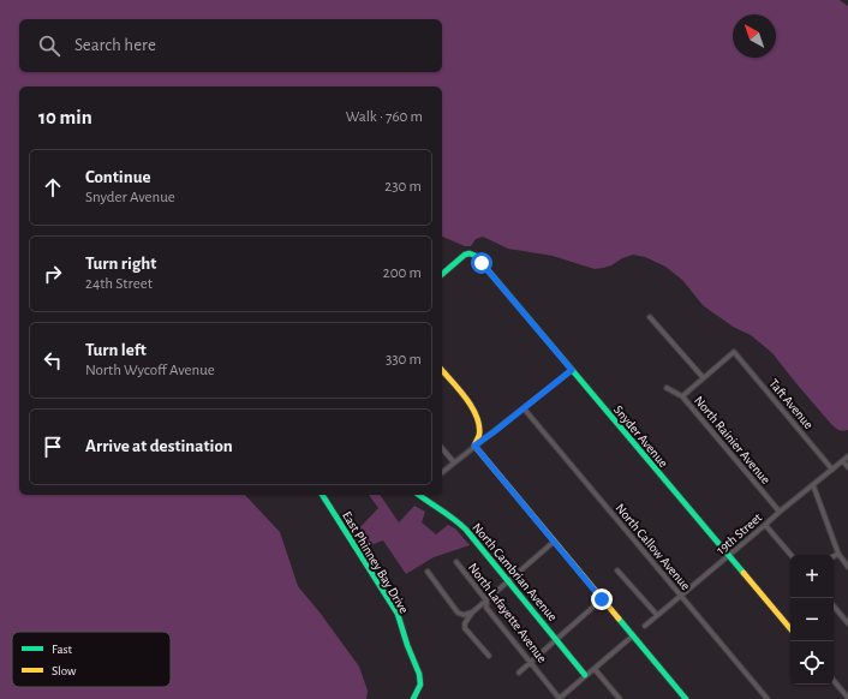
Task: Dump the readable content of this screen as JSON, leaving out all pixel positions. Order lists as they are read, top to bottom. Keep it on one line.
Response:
{"streets":{"street":["Taft Avenue","Snyder Avenue","North Rainier Avenue","19th Street","North Callow Avenue","East Phinney Bay Drive","North Cambrian Avenue","North Lafayette Avenue"]},"crossings":[["Taft Avenue","19th Street"],["Snyder Avenue","19th Street"],["North Rainier Avenue","19th Street"],["19th Street","North Callow Avenue"]],"legend":["Fast","Slow"],"north":"top left","page":{"search":"Search here","heading":["10 min","Walk · 760 m"],"list":[["Continue","Snyder Avenue","230 m"],["Turn right","24th Street","200 m"],["Turn left","North Wycoff Avenue","330 m"],"Arrive at destination"],"map_buttons":["+","−"]}}
